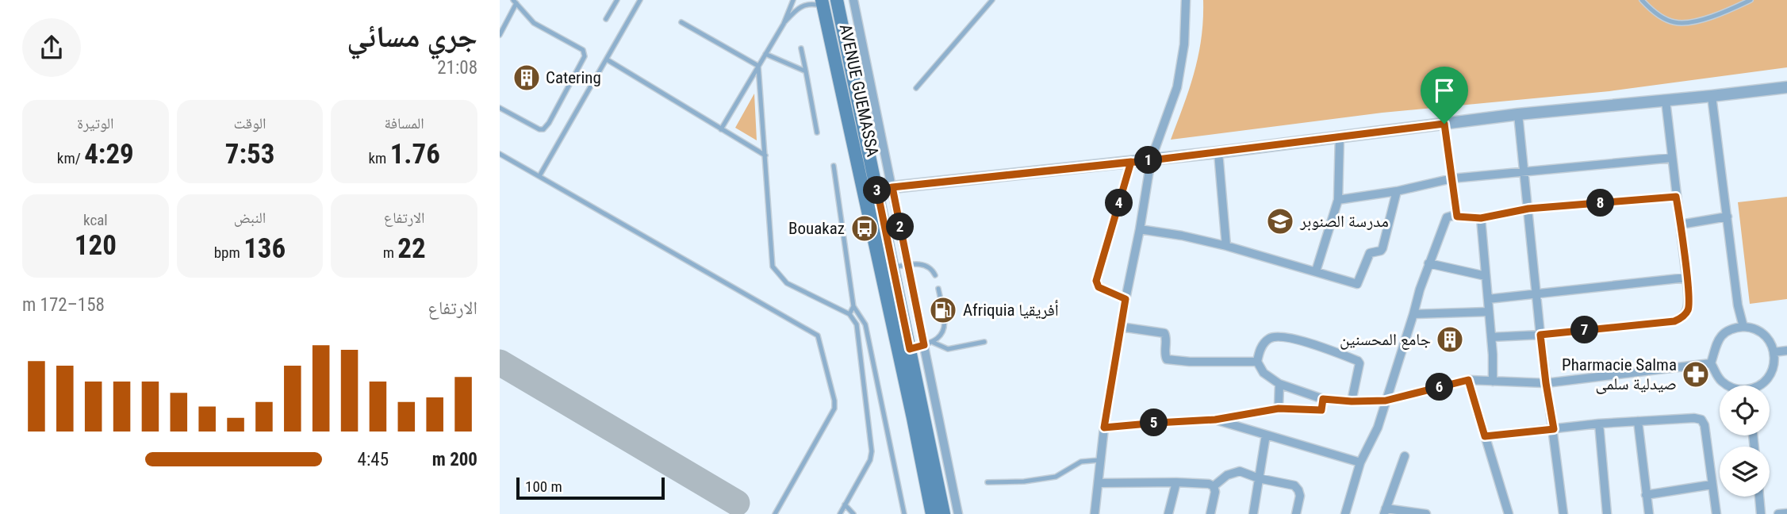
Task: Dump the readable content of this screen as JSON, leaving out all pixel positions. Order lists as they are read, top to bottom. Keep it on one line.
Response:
{"streets":{"main road":["AVENUE GUEMASSA"]},"places":{"building":["Catering","جامع المحسنين"],"school or university":["مدرسة الصنوبر"],"bus stop":["Bouakaz"],"fuel station":["Afriquia أفريقيا"],"pharmacy":["Pharmacie Salma صيدلية سلمى"]},"scale_bar":"100 m","page":{"heading":["جري مسائي","21:08"],"stats":[["المسافة","1.76 km"],["الوقت","7:53"],["الوتيرة","4:29 /km"],["الارتفاع","22 m"],["النبض","136 bpm"],["kcal","120"]],"pins":["1","3","4","8","2","7","6","5"],"chart":["الارتفاع","158–172 m"],"list":[{"name":"200 m","note":"4:45"}],"scale":"100 m"}}
